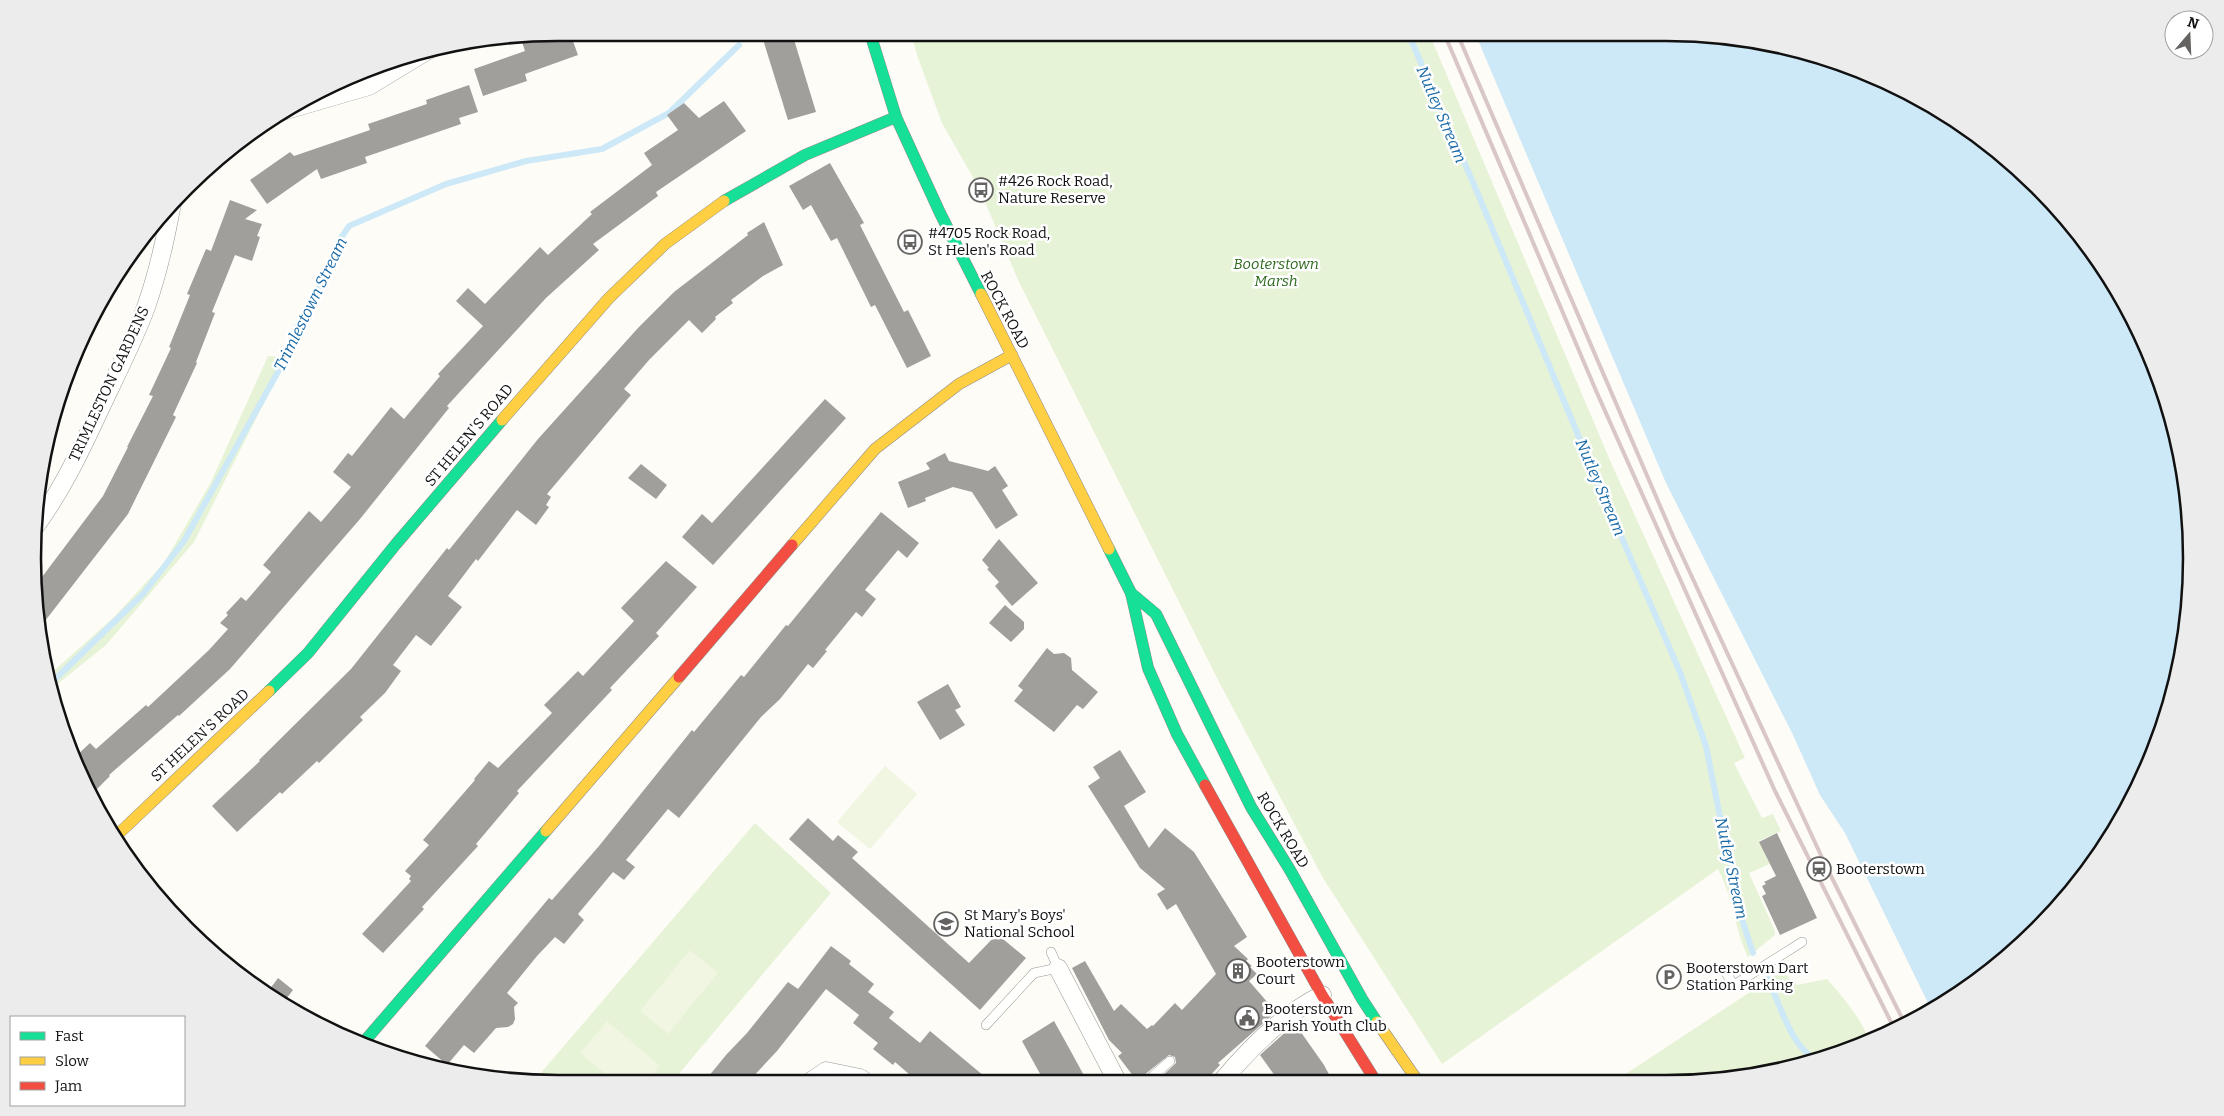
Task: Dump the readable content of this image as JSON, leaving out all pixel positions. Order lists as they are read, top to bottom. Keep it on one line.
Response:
{"streets":{"street":["ROCK ROAD","TRIMLESTON GARDENS","ST HELEN'S ROAD"]},"crossings":[["ROCK ROAD","ST HELEN'S ROAD"]],"water":["Nutley Stream","Trimlestown Stream"],"parks":["Booterstown Marsh"],"places":{"bus stop":["#426 Rock Road, Nature Reserve","#4705 Rock Road, St Helen's Road"],"station":["Booterstown"],"school or university":["St Mary's Boys' National School"],"building":["Booterstown Court"],"parking":["Booterstown Dart Station Parking"],"public building":["Booterstown Parish Youth Club"]},"legend":["Fast","Slow","Jam"],"north":"top"}
